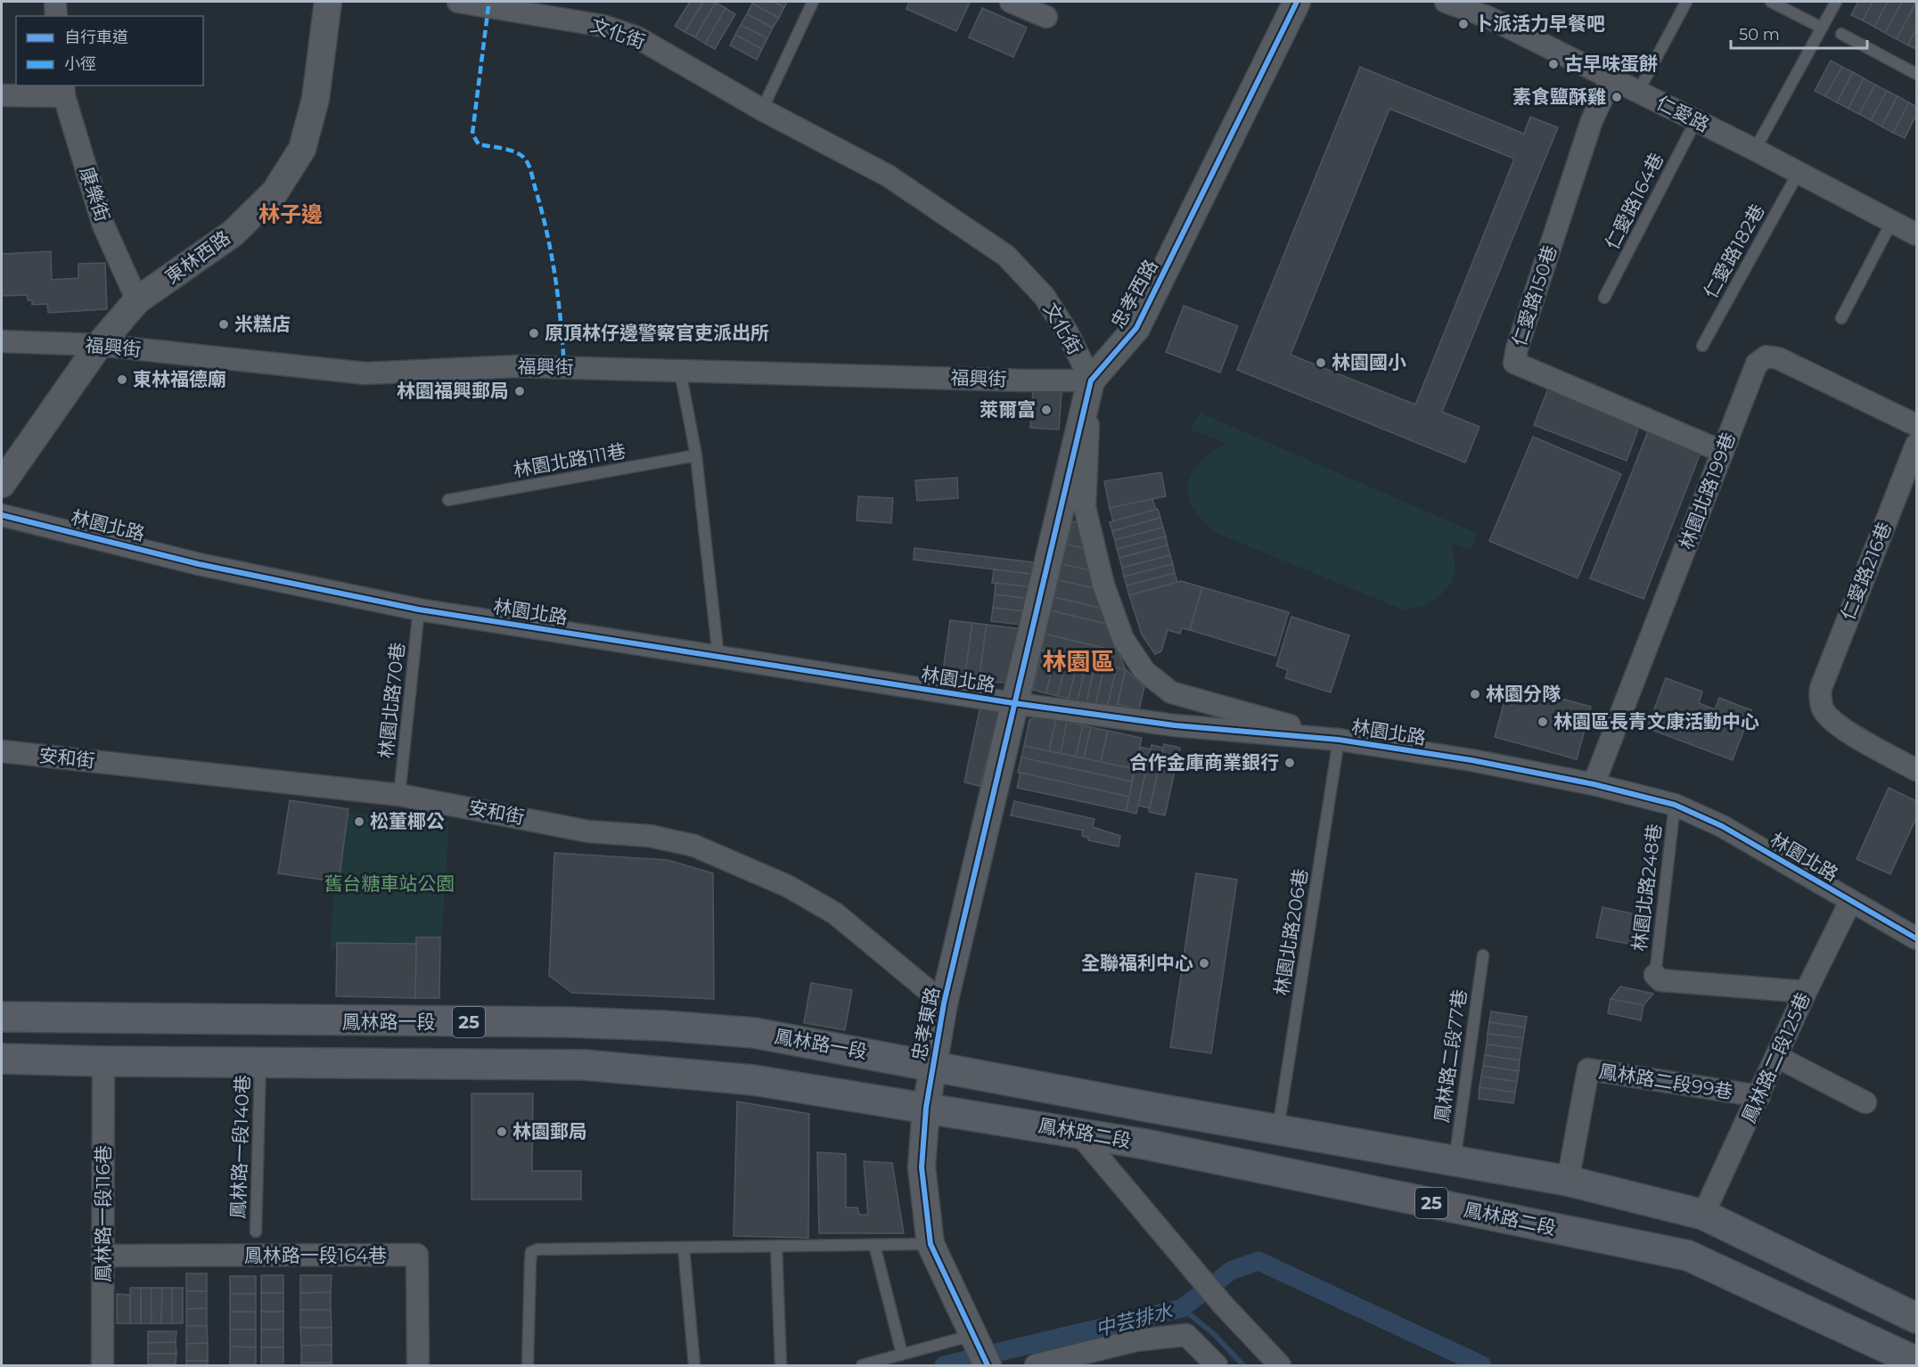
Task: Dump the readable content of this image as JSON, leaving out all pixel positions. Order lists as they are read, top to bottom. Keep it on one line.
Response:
{"streets":{"main road":["鳳林路一段","25","鳳林路二段"],"street":["文化街","仁愛路","康樂街","東林西路","忠孝西路","仁愛路150巷","福興街","林園北路199巷","林園北路","仁愛路216巷","安和街","忠孝東路","鳳林路二段125巷","鳳林路二段99巷","鳳林路一段116巷","鳳林路一段164巷"],"lane":["仁愛路164巷","仁愛路182巷","林園北路111巷","林園北路70巷","林園北路248巷","林園北路206巷","鳳林路二段77巷","鳳林路一段140巷"]},"crossings":[["文化街","忠孝西路"],["文化街","福興街"],["文化街","林園北路"],["文化街","林園北路206巷"],["仁愛路","仁愛路164巷"],["仁愛路","仁愛路182巷"],["仁愛路","仁愛路150巷"],["康樂街","東林西路"],["東林西路","福興街"],["忠孝西路","福興街"],["忠孝西路","林園北路"],["忠孝西路","忠孝東路"],["仁愛路150巷","林園北路199巷"],["林園北路199巷","林園北路"],["林園北路","林園北路70巷"],["林園北路","林園北路248巷"],["林園北路","林園北路206巷"],["林園北路","忠孝東路"],["林園北路","鳳林路二段125巷"],["林園北路70巷","安和街"],["安和街","忠孝東路"],["林園北路206巷","鳳林路二段"],["鳳林路一段","忠孝東路"],["鳳林路一段","鳳林路二段"],["25","忠孝東路"],["25","鳳林路二段"],["25","鳳林路一段140巷"],["25","鳳林路一段116巷"],["忠孝東路","鳳林路二段"],["鳳林路二段77巷","鳳林路二段"],["鳳林路二段125巷","鳳林路二段99巷"],["鳳林路二段125巷","鳳林路二段"],["鳳林路二段99巷","鳳林路二段"],["鳳林路一段116巷","鳳林路一段164巷"]],"districts":["林子邊","林園區"],"water":["中芸排水"],"parks":["舊台糖車站公園"],"places":["卜派活力早餐吧","古早味蛋餅","素食鹽酥雞","米糕店","原頂林仔邊警察官吏派出所","林園國小","東林福德廟","林園福興郵局","萊爾富","林園分隊","林園區長青文康活動中心","合作金庫商業銀行","松董椰公","全聯福利中心","林園郵局"],"legend":["自行車道","小徑"],"scale_bar":"50 m"}
